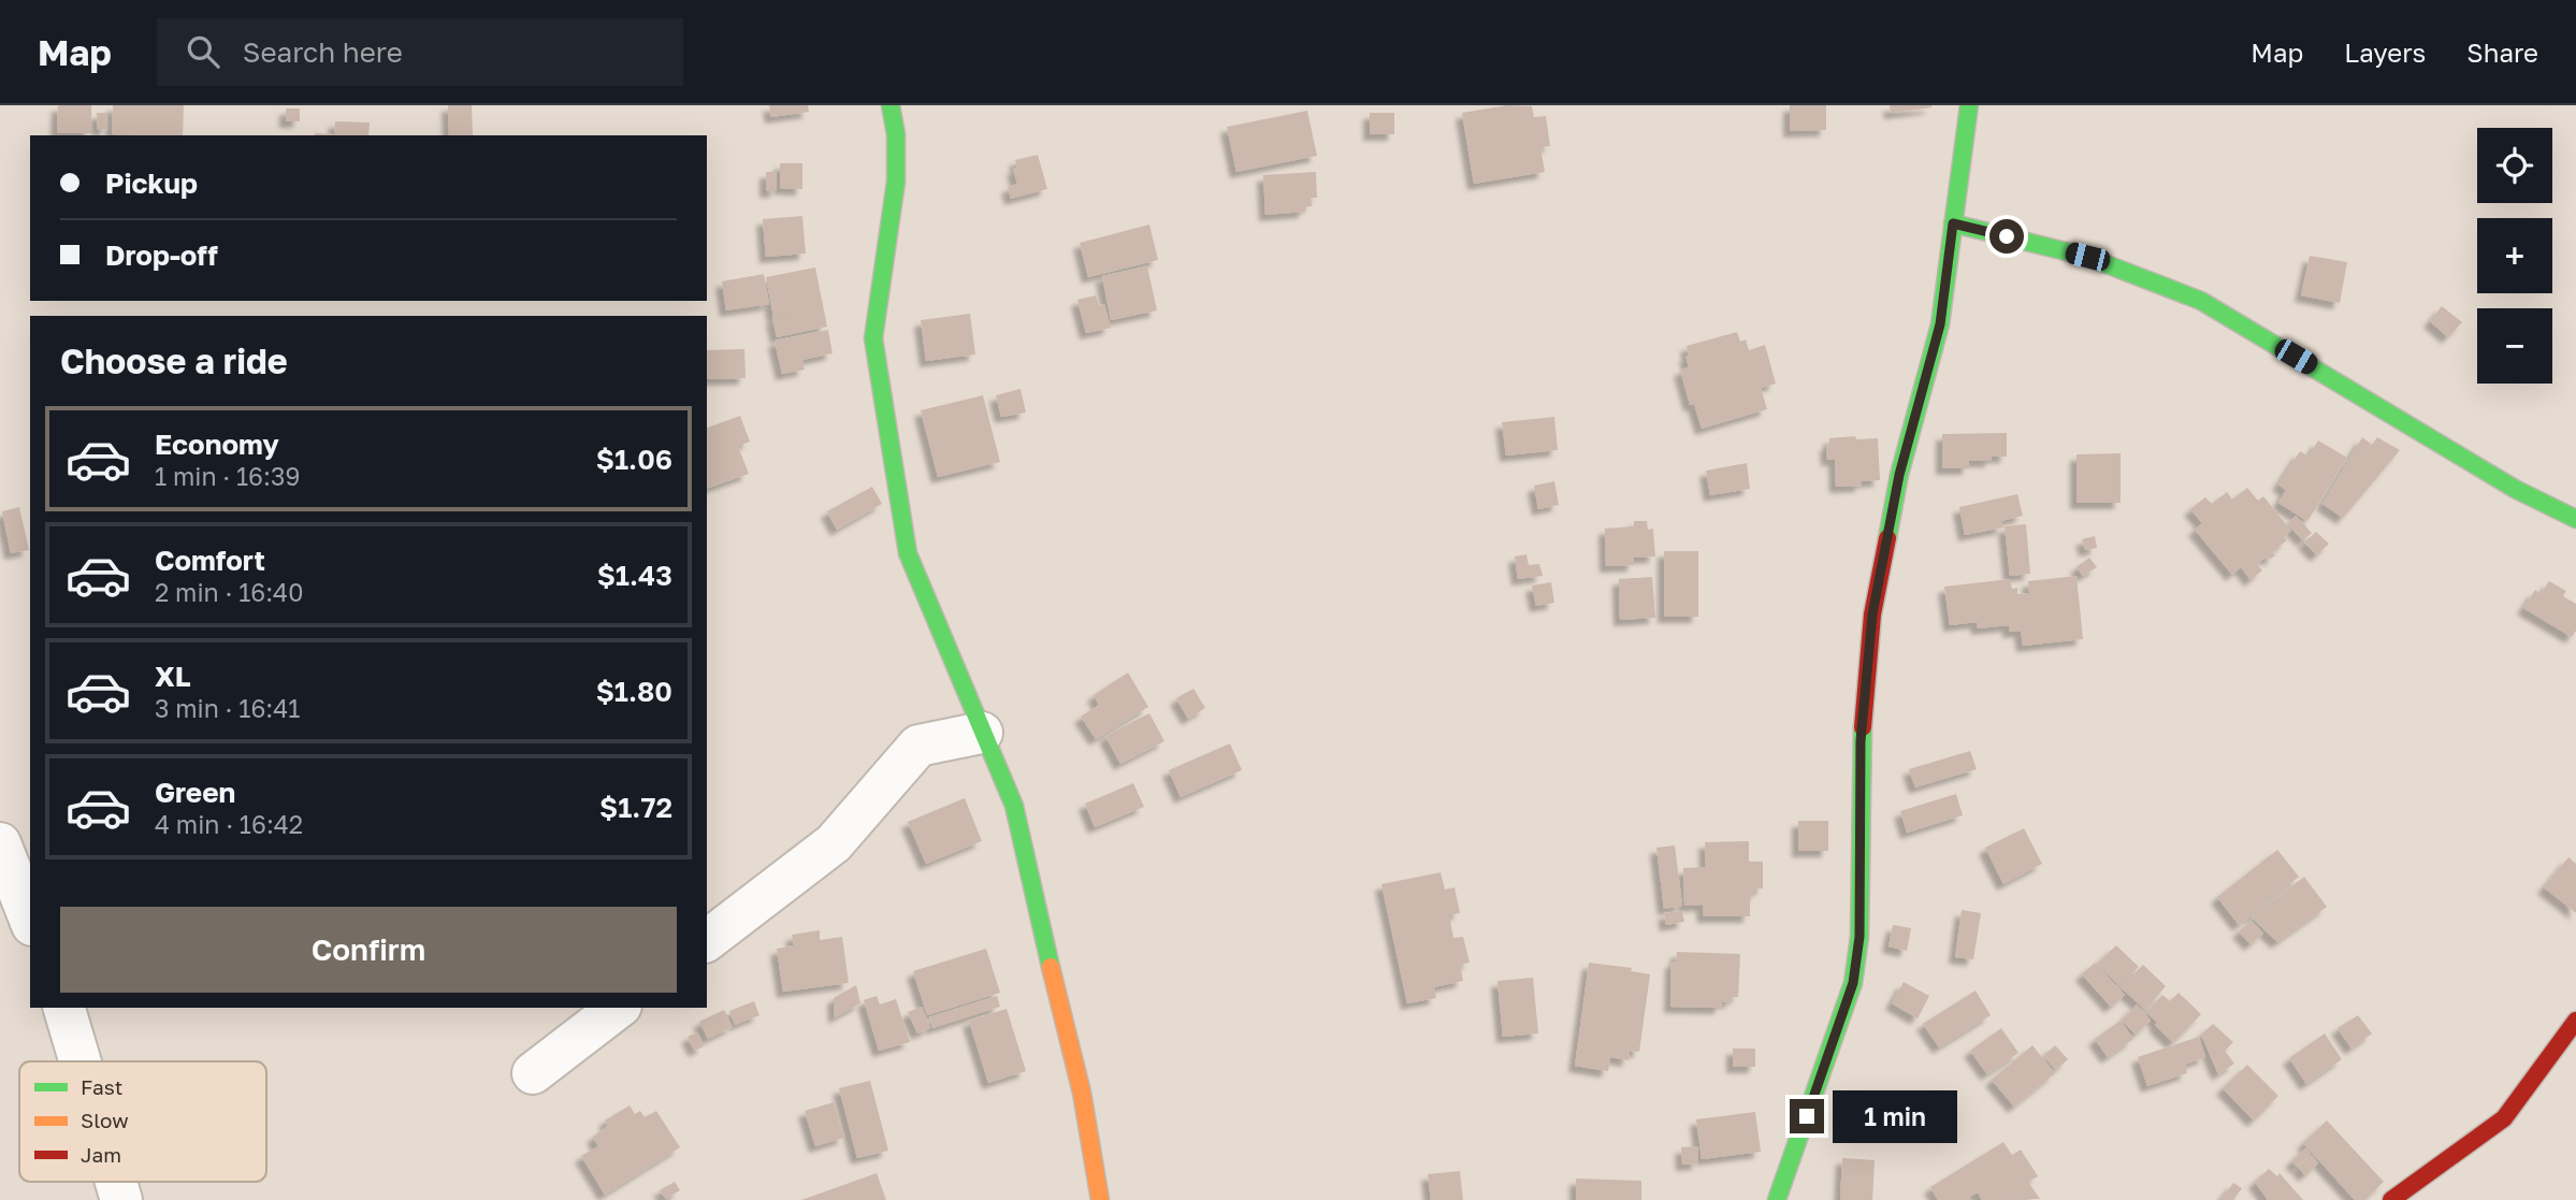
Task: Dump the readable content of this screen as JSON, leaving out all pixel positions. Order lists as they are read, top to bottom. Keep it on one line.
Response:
{"legend":["Fast","Slow","Jam"],"page":{"header":"Map","search":"Search here","nav":["Map","Layers","Share"],"map_buttons":["+","−"],"banner":["Pickup","Drop-off"],"heading":"Choose a ride","list":[{"name":"Economy","note":"1 min · 16:39","value":"$1.06"},{"name":"Comfort","note":"2 min · 16:40","value":"$1.43"},{"name":"XL","note":"3 min · 16:41","value":"$1.80"},{"name":"Green","note":"4 min · 16:42","value":"$1.72"}],"buttons":"Confirm","bubble":"1 min"}}
